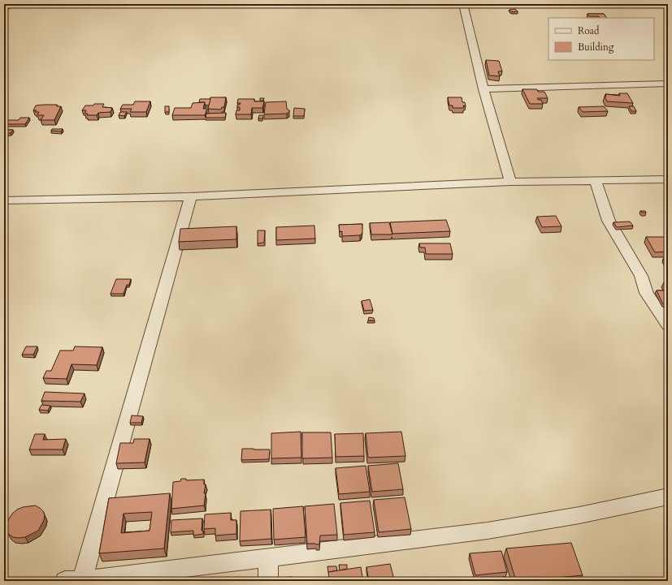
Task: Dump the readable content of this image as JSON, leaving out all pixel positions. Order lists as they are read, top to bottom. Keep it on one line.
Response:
{"legend":["Road","Building"]}
